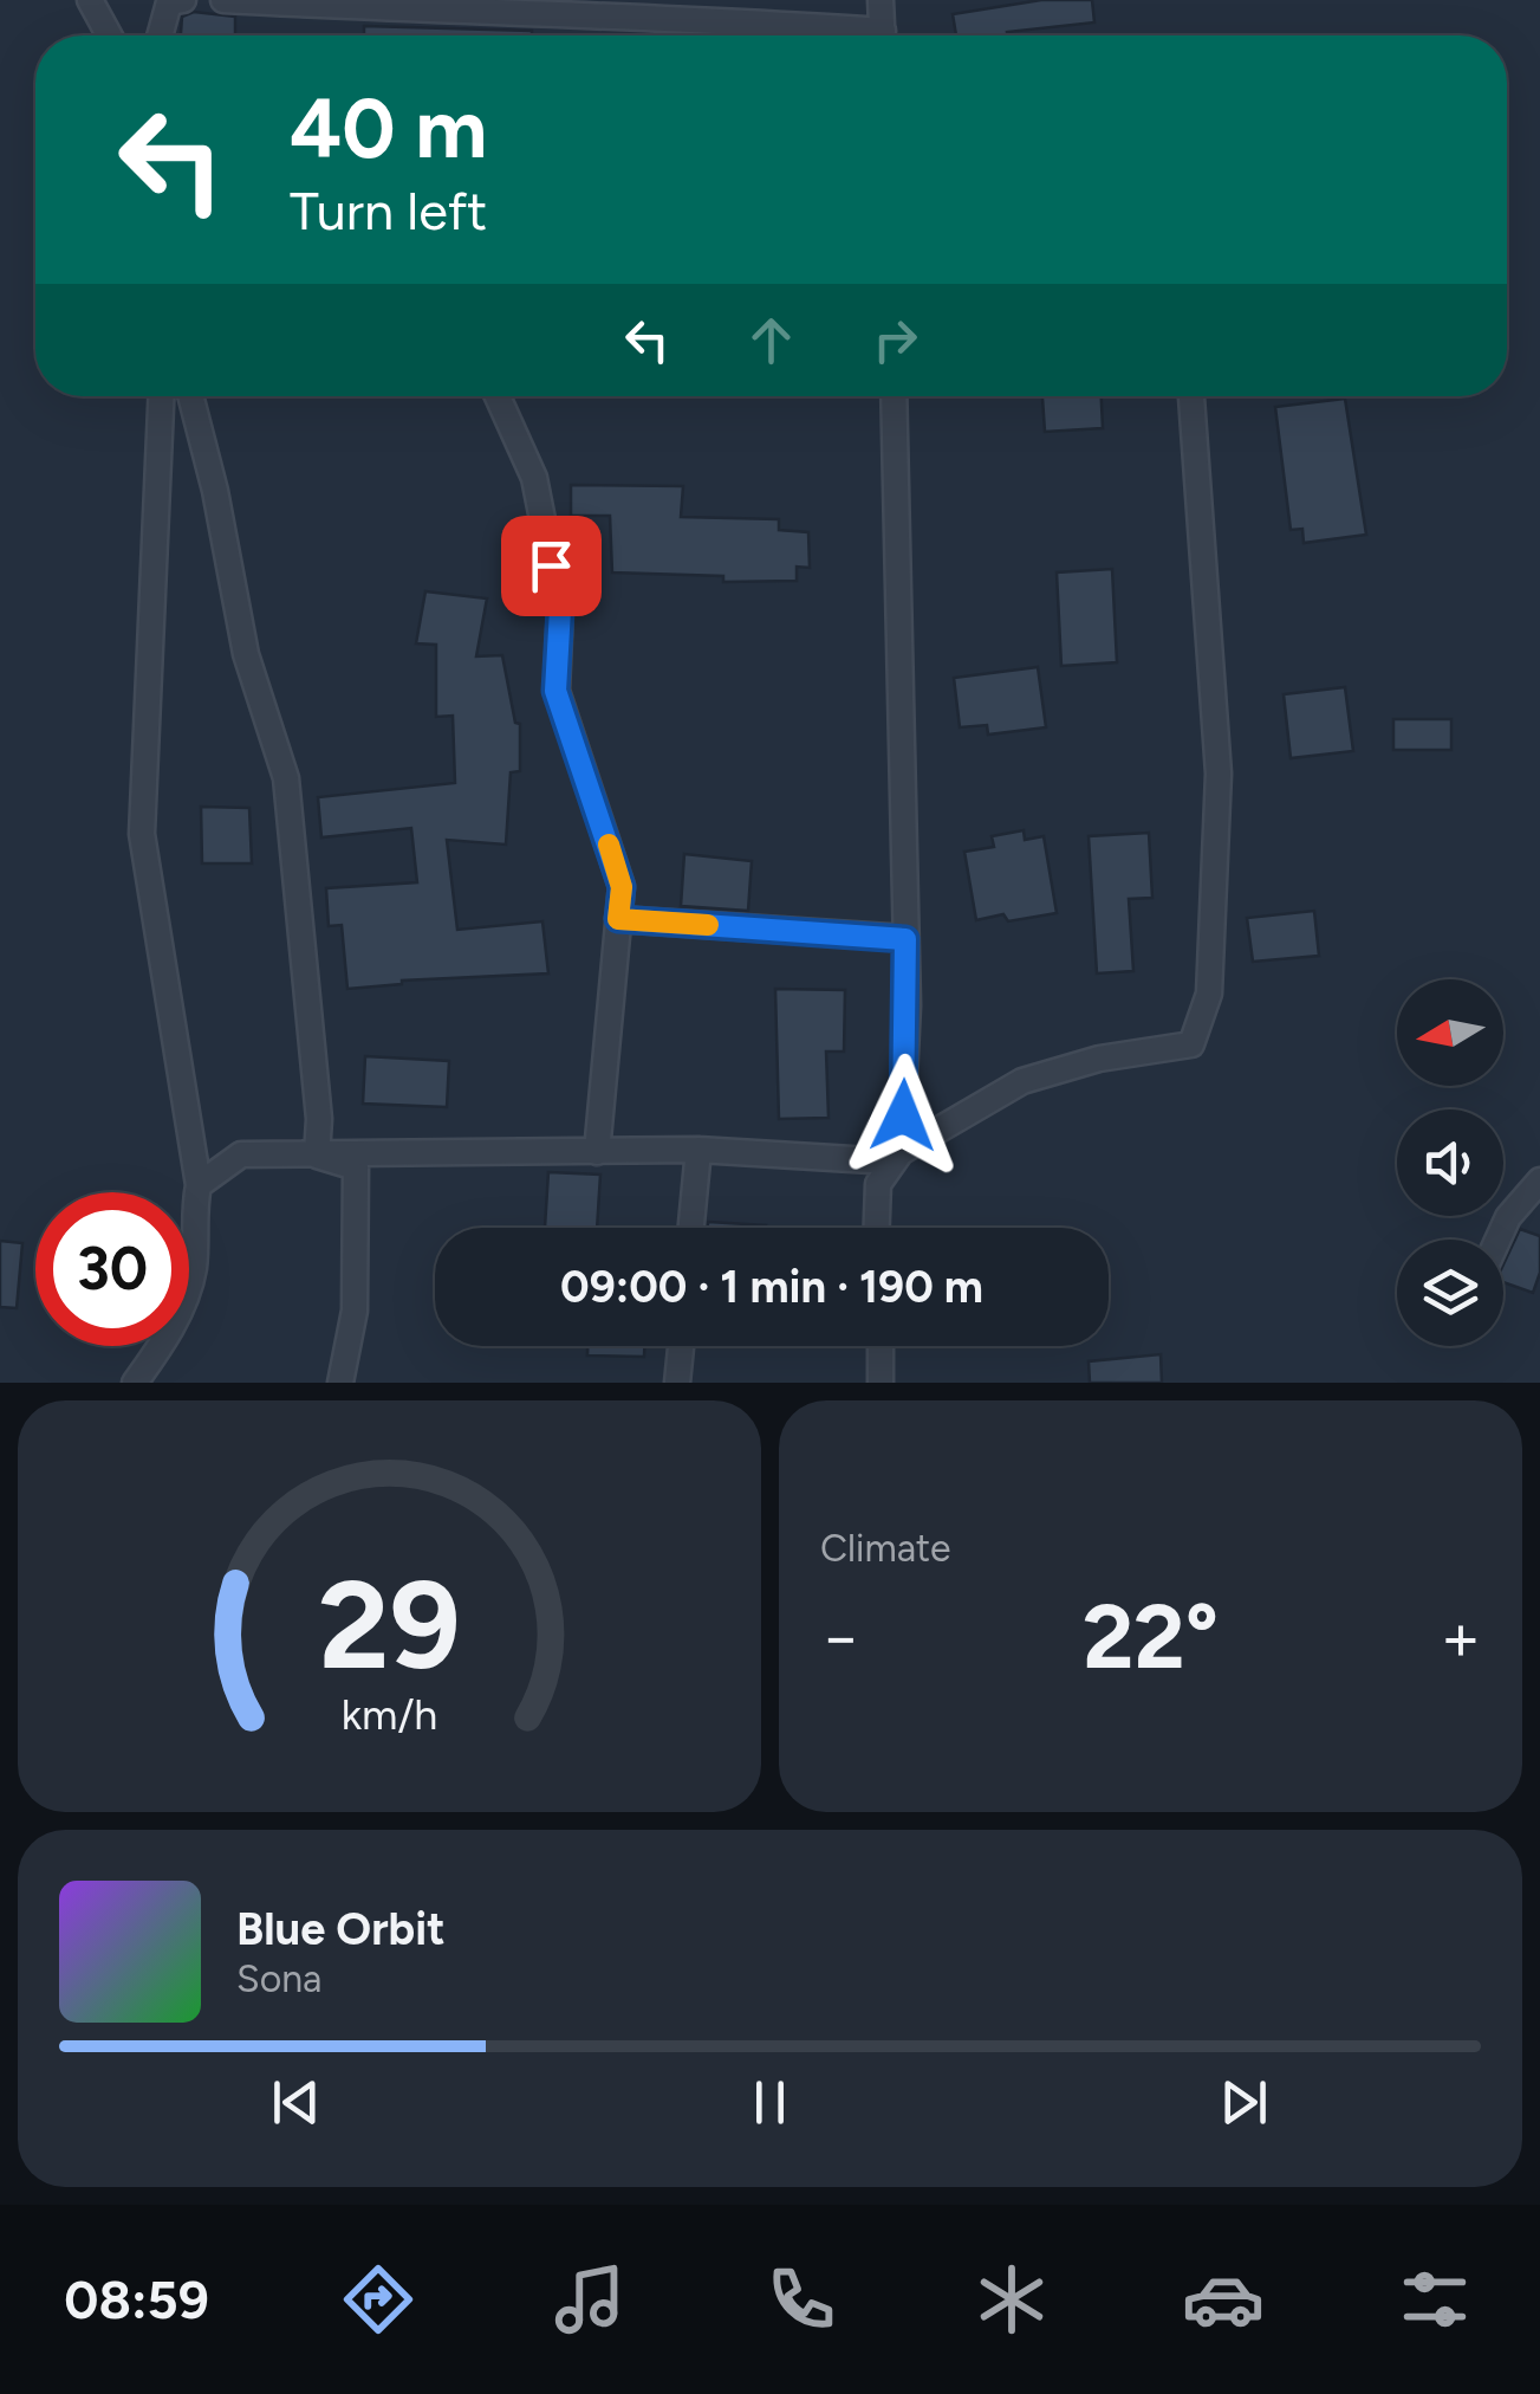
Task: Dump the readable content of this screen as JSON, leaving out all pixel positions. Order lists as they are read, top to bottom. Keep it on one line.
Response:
{"north":"left","page":{"turn":["40 m","Turn left"],"limit":"30","trip":"09:00 · 1 min · 190 m","tile":"Climate","heat":["−","22°","+"],"song":["Blue Orbit","Sona"],"tabs":"08:59","gauge":["29","km/h"]}}
